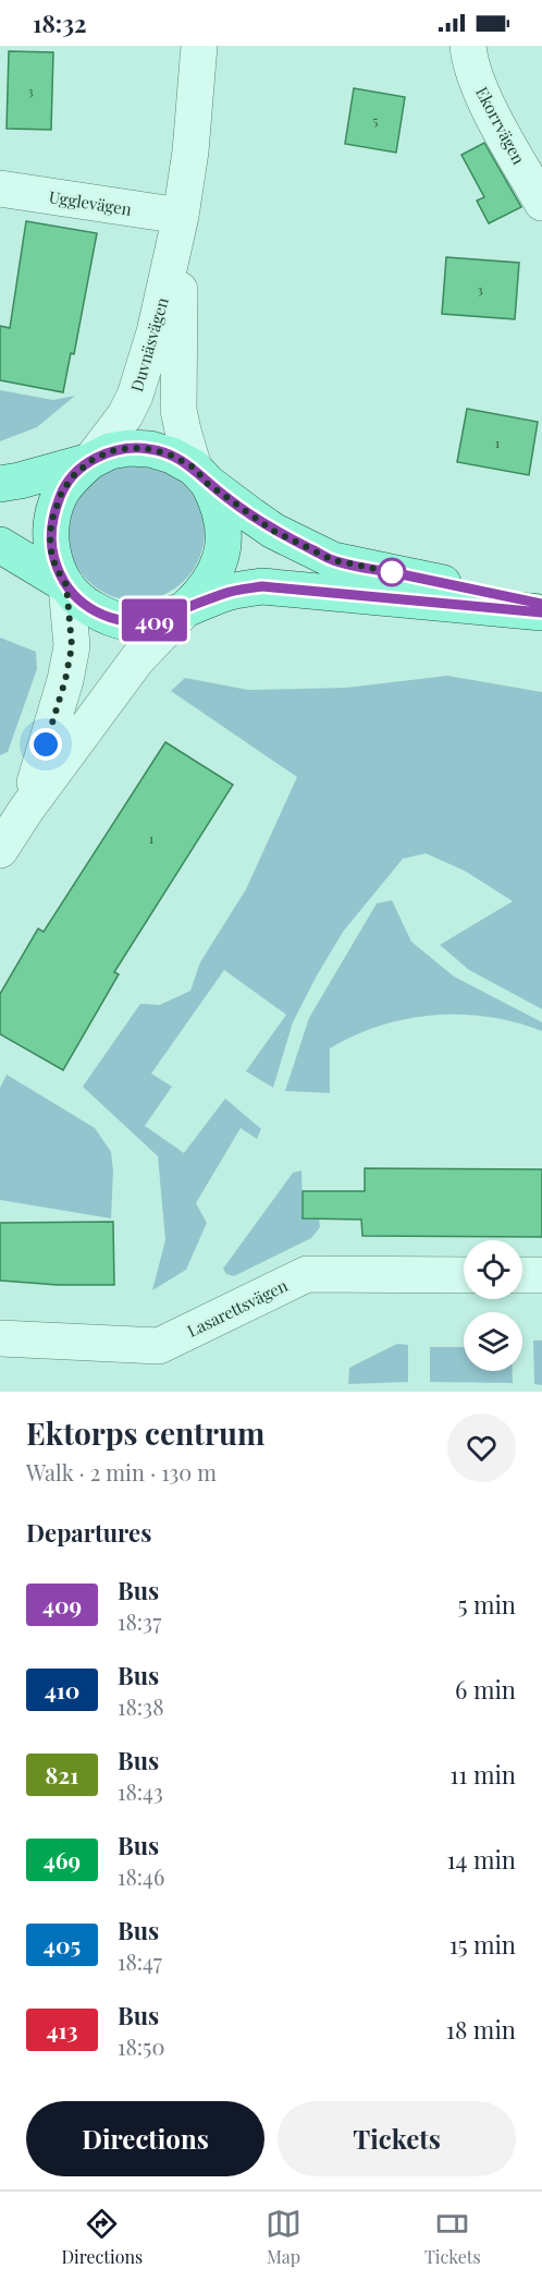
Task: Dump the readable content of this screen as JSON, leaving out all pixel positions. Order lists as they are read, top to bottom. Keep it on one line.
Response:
{"streets":{"street":["Ekorrvägen","Ugglevägen","Duvnäsvägen","Lasarettsvägen"]},"crossings":[["Ugglevägen","Duvnäsvägen"]],"lines":["bus line 409"],"house_numbers":["3","5","3","1","1"],"page":{"status":"18:32","on_map":"409","heading":[["Ektorps centrum","Walk · 2 min · 130 m"],"Departures"],"list":[{"mark":"409","name":"Bus","note":"18:37","value":"5 min"},{"mark":"410","name":"Bus","note":"18:38","value":"6 min"},{"mark":"821","name":"Bus","note":"18:43","value":"11 min"},{"mark":"469","name":"Bus","note":"18:46","value":"14 min"},{"mark":"405","name":"Bus","note":"18:47","value":"15 min"},{"mark":"413","name":"Bus","note":"18:50","value":"18 min"}],"buttons":["Directions","Tickets"],"tabs":["Directions","Map","Tickets"]}}
